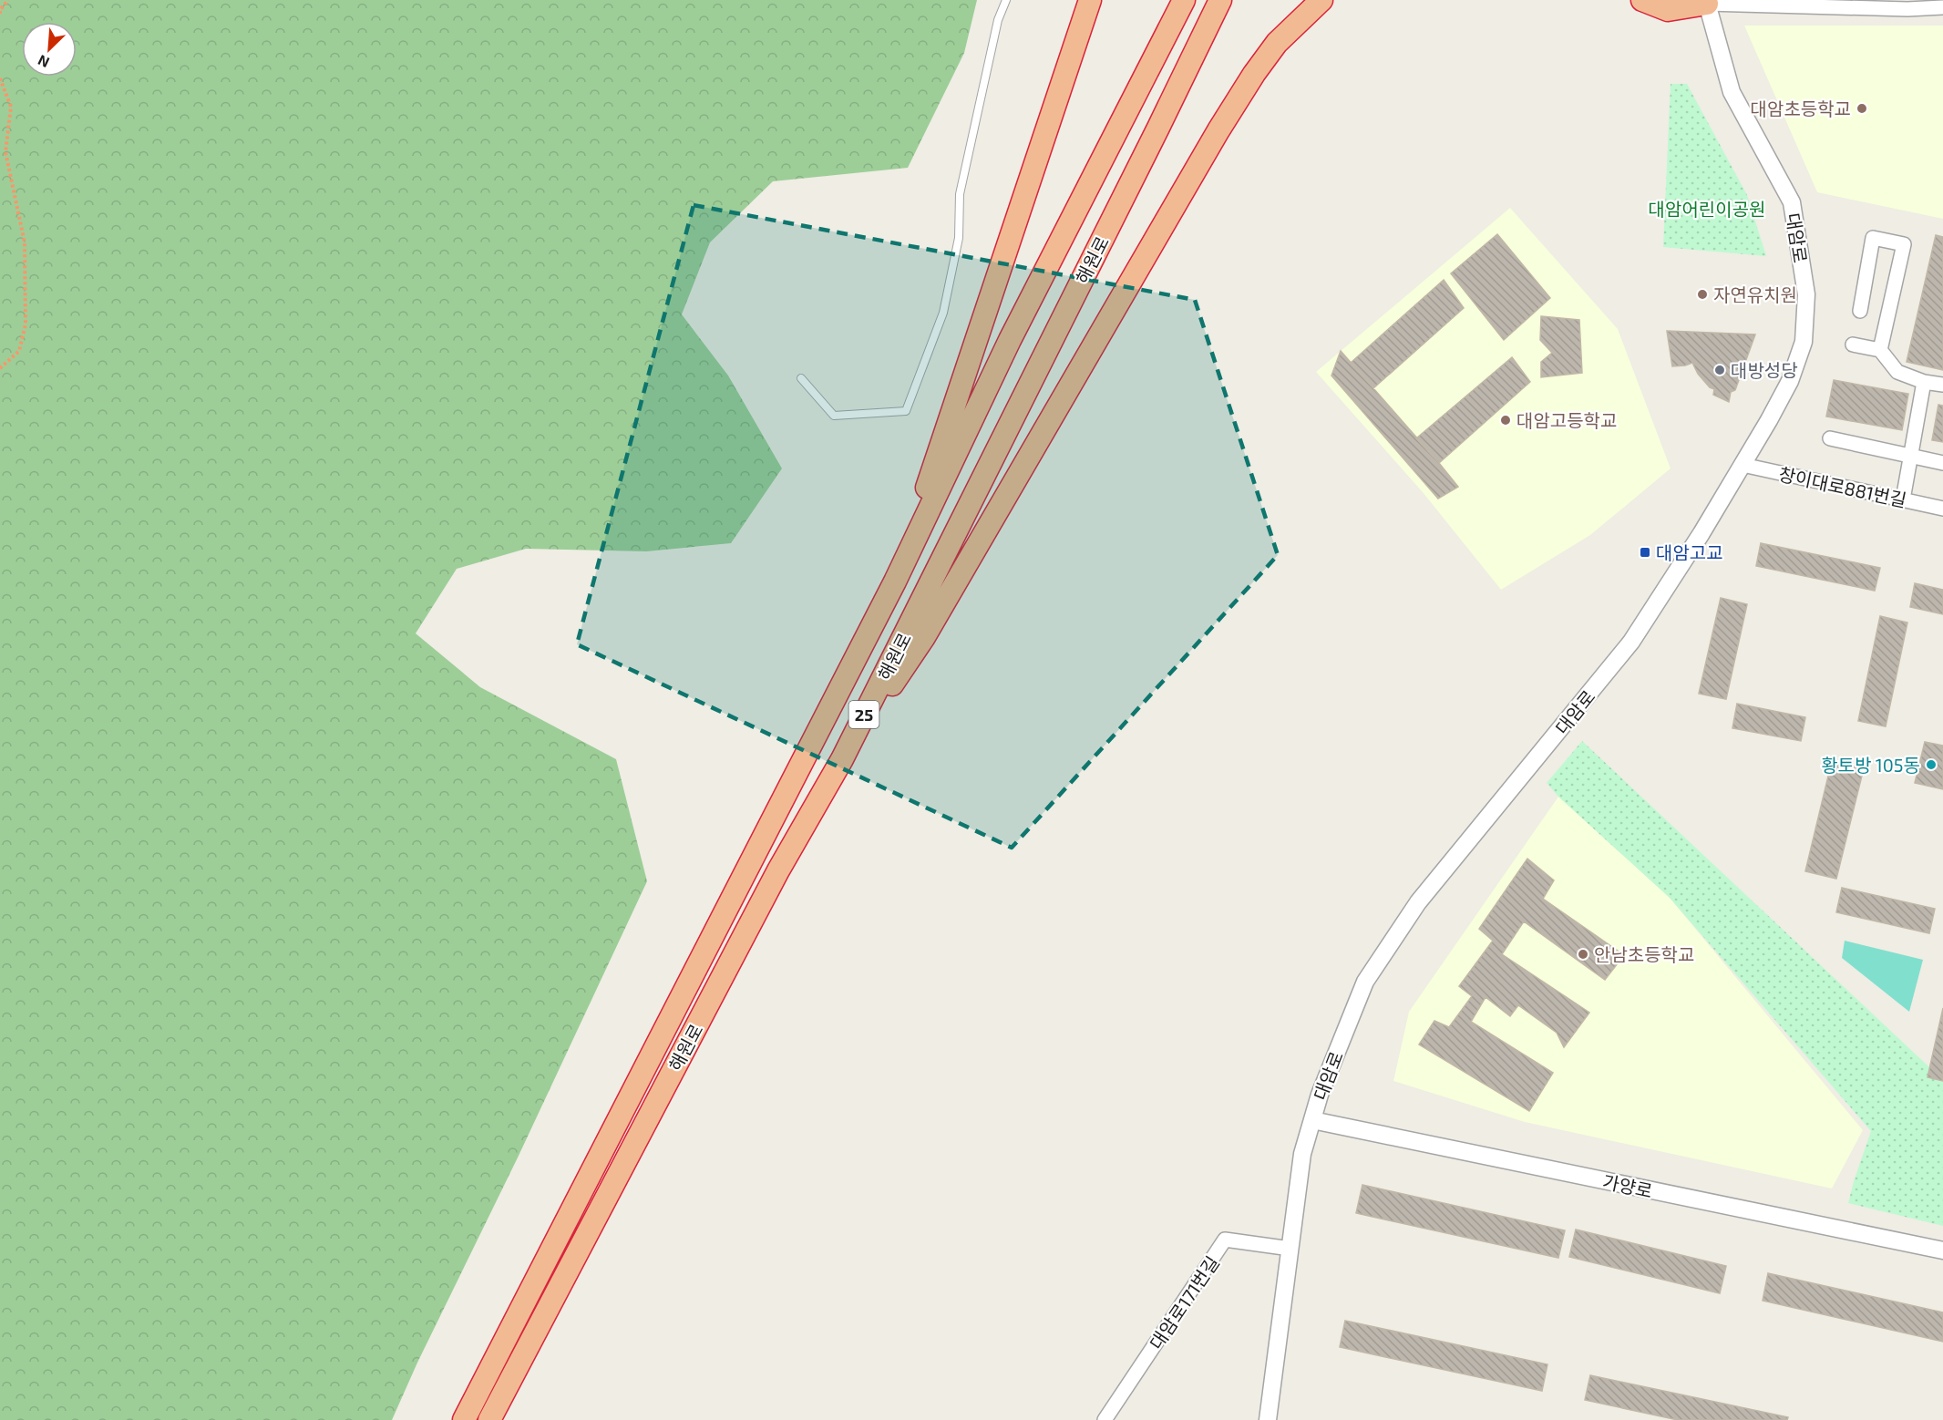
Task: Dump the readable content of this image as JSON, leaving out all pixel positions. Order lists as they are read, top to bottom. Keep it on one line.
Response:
{"streets":{"highway":["해원로","25"],"street":["대암로","창이대로881번길","가양로","대암로171번길"]},"crossings":[["대암로","창이대로881번길"],["대암로","가양로"],["대암로","대암로171번길"]],"parks":["대암어린이공원"],"places":{"other":["대암초등학교","자연유치원","대방성당","대암고등학교","황토방 105동","안남초등학교"],"transit":["대암고교"]},"north":"bottom left"}
